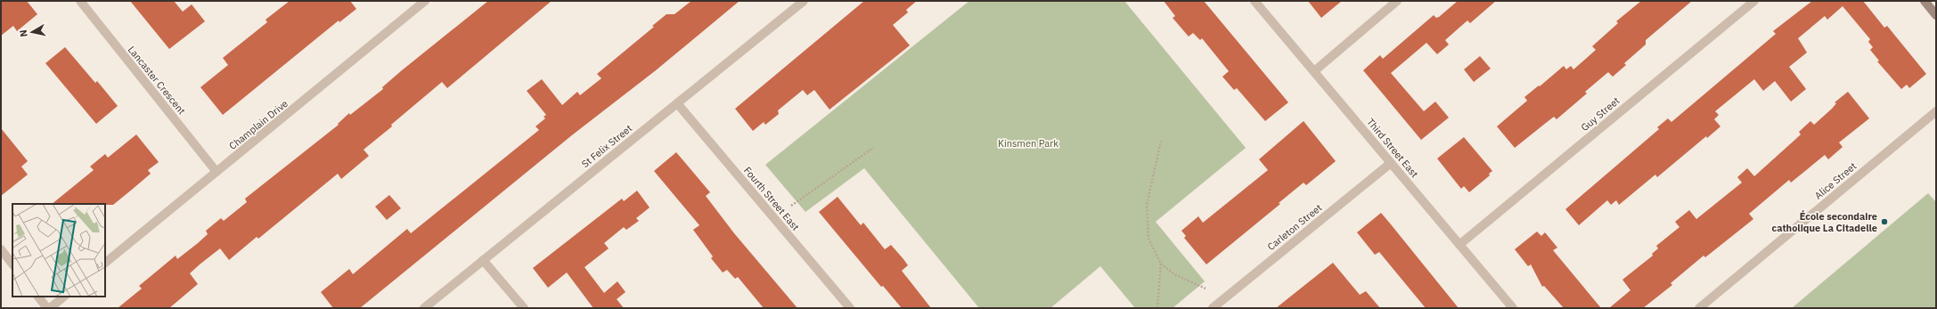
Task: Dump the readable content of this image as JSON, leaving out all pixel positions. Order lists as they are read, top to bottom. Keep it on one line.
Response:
{"streets":{"street":["Lancaster Crescent","Guy Street","Champlain Drive","St Felix Street","Third Street East","Alice Street","Fourth Street East","Carleton Street"]},"crossings":[["Lancaster Crescent","Champlain Drive"],["Guy Street","Third Street East"],["St Felix Street","Fourth Street East"],["Third Street East","Carleton Street"]],"parks":["Kinsmen Park"],"places":["École secondaire catholique La Citadelle"],"north":"left"}
